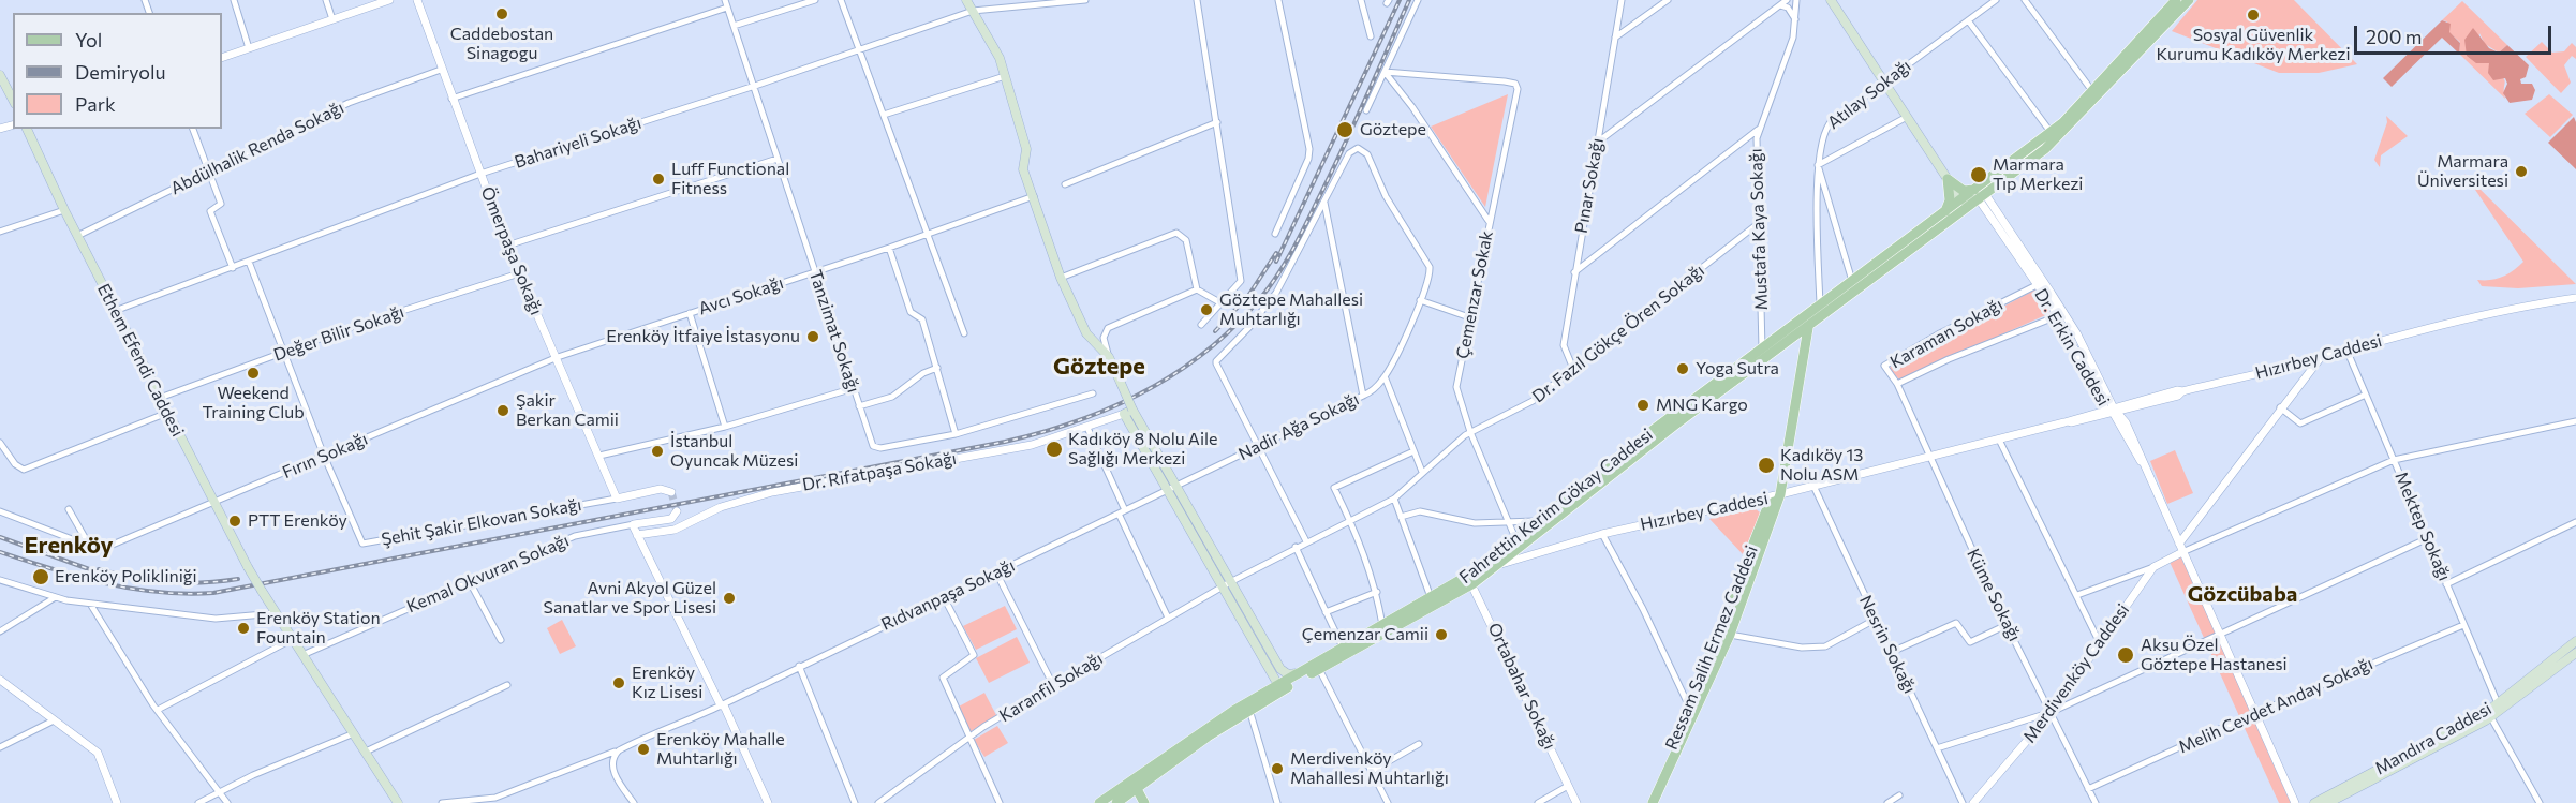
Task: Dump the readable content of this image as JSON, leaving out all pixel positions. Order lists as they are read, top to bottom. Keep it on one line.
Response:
{"streets":{"main road":["Ethem Efendi Caddesi","Fahrettin Kerim Gökay Caddesi","Ressam Salih Ermez Caddesi","Mandıra Caddesi"],"street":["Atılay Sokağı","Bahariyeli Sokağı","Abdülhalik Renda Sokağı","Pınar Sokağı","Mustafa Kaya Sokağı","Ömerpaşa Sokağı","Çemenzar Sokak","Avcı Sokağı","Tanzimat Sokağı","Değer Bilir Sokağı","Dr. Fazıl Gökçe Ören Sokağı","Karaman Sokağı","Dr. Erkin Caddesi","Hızırbey Caddesi","Nadir Ağa Sokağı","Fırın Sokağı","Dr. Rıfatpaşa Sokağı","Şehit Şakir Elkovan Sokağı","Mektep Sokağı","Kemal Okvuran Sokağı","Rıdvanpaşa Sokağı","Küme Sokağı","Nesrin Sokağı","Merdivenköy Caddesi","Ortabahar Sokağı","Karanfil Sokağı","Melih Cevdet Anday Sokağı"]},"crossings":[["Atılay Sokağı","Fahrettin Kerim Gökay Caddesi"],["Bahariyeli Sokağı","Ömerpaşa Sokağı"],["Bahariyeli Sokağı","Tanzimat Sokağı"],["Bahariyeli Sokağı","Ethem Efendi Caddesi"],["Bahariyeli Sokağı","Şehit Şakir Elkovan Sokağı"],["Abdülhalik Renda Sokağı","Ömerpaşa Sokağı"],["Abdülhalik Renda Sokağı","Ethem Efendi Caddesi"],["Pınar Sokağı","Dr. Fazıl Gökçe Ören Sokağı"],["Mustafa Kaya Sokağı","Dr. Fazıl Gökçe Ören Sokağı"],["Mustafa Kaya Sokağı","Fahrettin Kerim Gökay Caddesi"],["Ömerpaşa Sokağı","Avcı Sokağı"],["Ömerpaşa Sokağı","Değer Bilir Sokağı"],["Ömerpaşa Sokağı","Fırın Sokağı"],["Ömerpaşa Sokağı","Şehit Şakir Elkovan Sokağı"],["Çemenzar Sokak","Dr. Fazıl Gökçe Ören Sokağı"],["Çemenzar Sokak","Fahrettin Kerim Gökay Caddesi"],["Avcı Sokağı","Tanzimat Sokağı"],["Avcı Sokağı","Fırın Sokağı"],["Değer Bilir Sokağı","Ethem Efendi Caddesi"],["Değer Bilir Sokağı","Şehit Şakir Elkovan Sokağı"],["Dr. Fazıl Gökçe Ören Sokağı","Karanfil Sokağı"],["Karaman Sokağı","Dr. Erkin Caddesi"],["Karaman Sokağı","Küme Sokağı"],["Dr. Erkin Caddesi","Hızırbey Caddesi"],["Dr. Erkin Caddesi","Fahrettin Kerim Gökay Caddesi"],["Dr. Erkin Caddesi","Merdivenköy Caddesi"],["Dr. Erkin Caddesi","Melih Cevdet Anday Sokağı"],["Hızırbey Caddesi","Fahrettin Kerim Gökay Caddesi"],["Hızırbey Caddesi","Mektep Sokağı"],["Hızırbey Caddesi","Küme Sokağı"],["Hızırbey Caddesi","Nesrin Sokağı"],["Hızırbey Caddesi","Ressam Salih Ermez Caddesi"],["Ethem Efendi Caddesi","Fırın Sokağı"],["Nadir Ağa Sokağı","Rıdvanpaşa Sokağı"],["Fırın Sokağı","Şehit Şakir Elkovan Sokağı"],["Fahrettin Kerim Gökay Caddesi","Ressam Salih Ermez Caddesi"],["Fahrettin Kerim Gökay Caddesi","Ortabahar Sokağı"],["Mektep Sokağı","Melih Cevdet Anday Sokağı"],["Mektep Sokağı","Mandıra Caddesi"],["Küme Sokağı","Merdivenköy Caddesi"],["Küme Sokağı","Melih Cevdet Anday Sokağı"]],"districts":["Göztepe","Erenköy","Gözcübaba"],"places":["Caddebostan Sinagogu","Sosyal Güvenlik Kurumu Kadıköy Merkezi","Göztepe","Marmara Üniversitesi","Marmara Tıp Merkezi","Luff Functional Fitness","Göztepe Mahallesi Muhtarlığı","Erenköy İtfaiye İstasyonu","Yoga Sutra","Weekend Training Club","MNG Kargo","Şakir Berkan Camii","Kadıköy 8 Nolu Aile Sağlığı Merkezi","İstanbul Oyuncak Müzesi","Kadıköy 13 Nolu ASM","PTT Erenköy","Erenköy Polikliniği","Avni Akyol Güzel Sanatlar ve Spor Lisesi","Erenköy Station Fountain","Çemenzar Camii","Aksu Özel Göztepe Hastanesi","Erenköy Kız Lisesi","Erenköy Mahalle Muhtarlığı","Merdivenköy Mahallesi Muhtarlığı"],"legend":["Yol","Demiryolu","Park"],"scale_bar":"200 m"}
